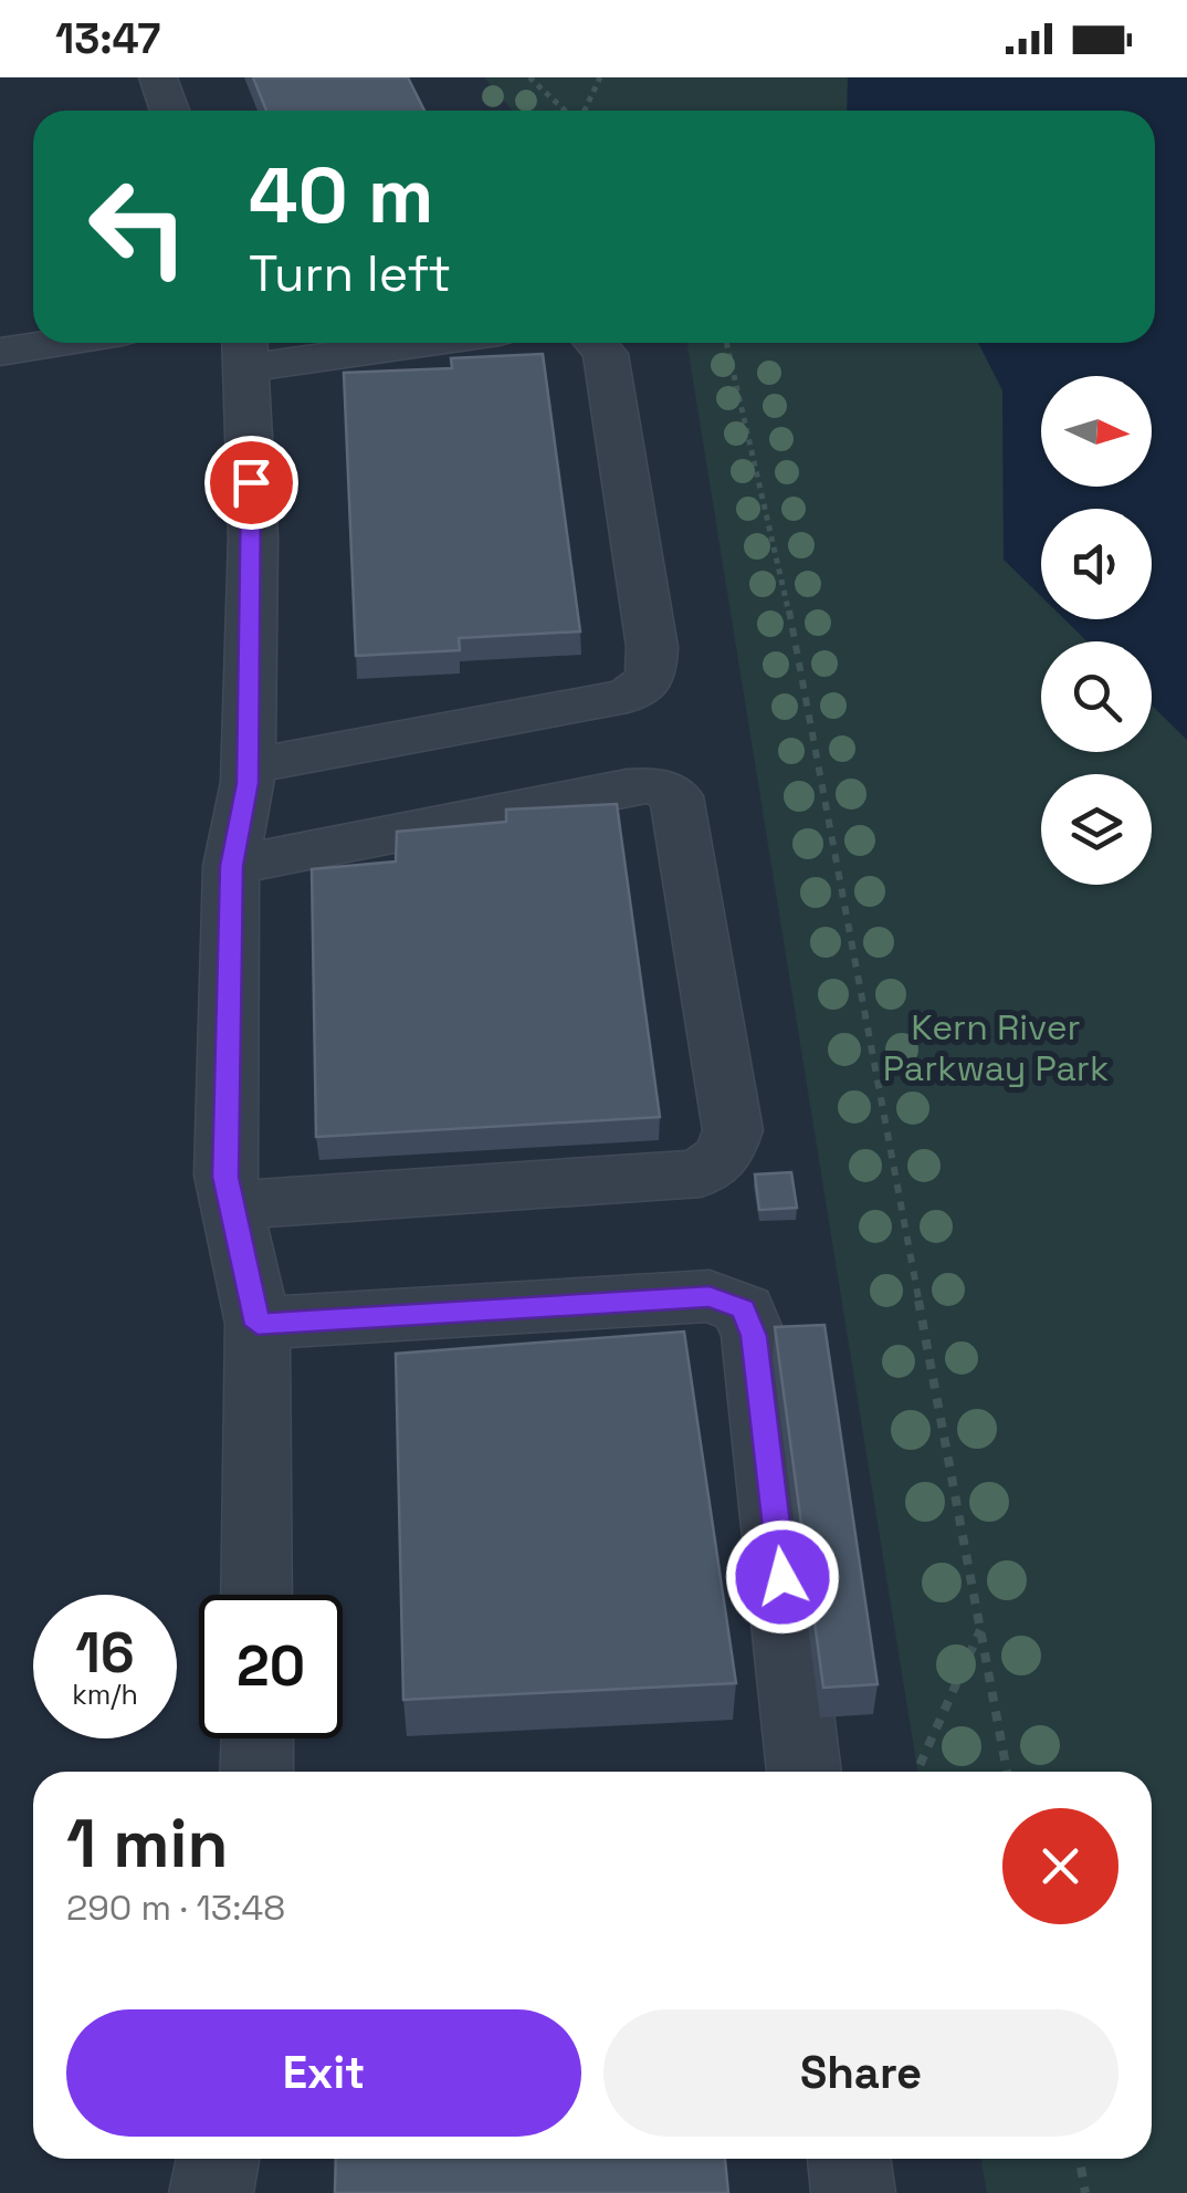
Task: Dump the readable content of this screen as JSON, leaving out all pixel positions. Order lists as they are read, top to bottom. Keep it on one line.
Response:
{"parks":["Kern River Parkway Park"],"north":"right","page":{"status":"13:47","turn":["40 m","Turn left"],"speed":"16 km/h","limit":"20","heading":["1 min","290 m · 13:48"],"buttons":["Exit","Share"]}}
